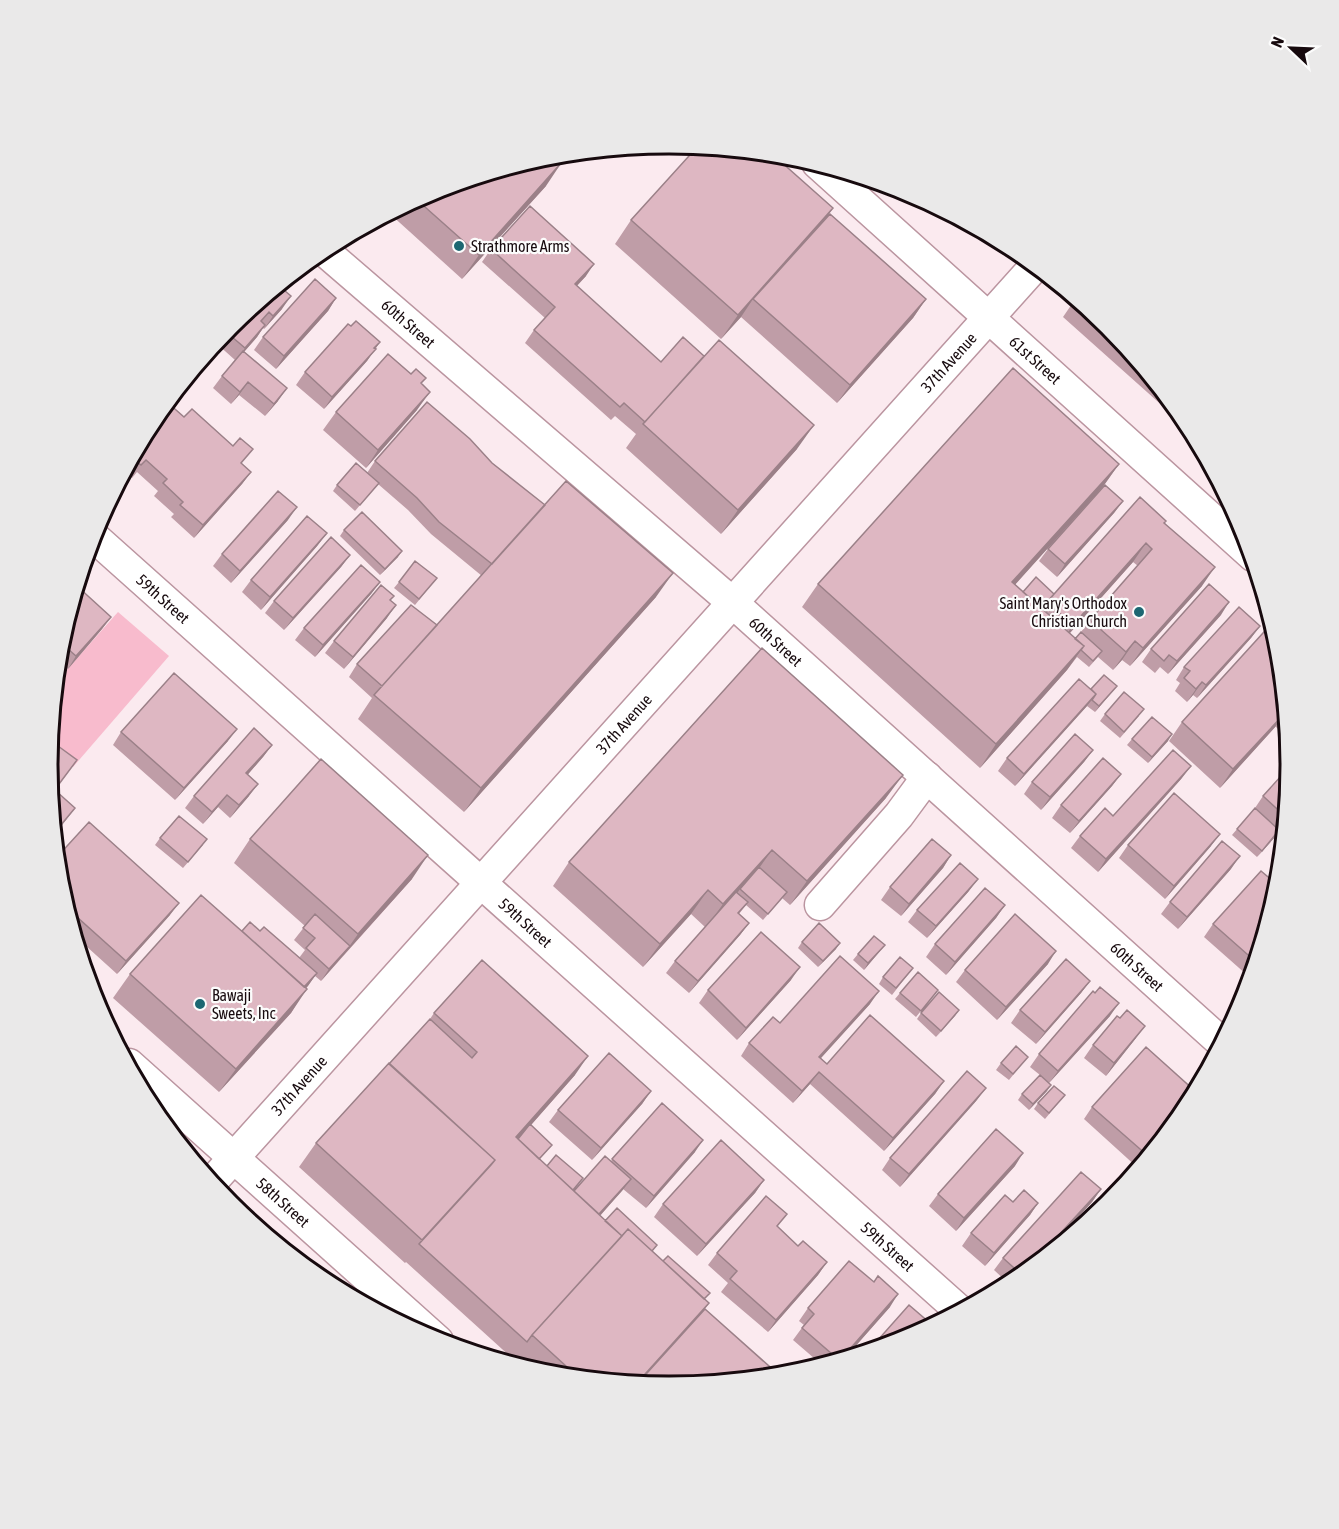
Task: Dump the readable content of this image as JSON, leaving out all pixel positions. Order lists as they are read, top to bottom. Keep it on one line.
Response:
{"streets":{"street":["60th Street","61st Street","37th Avenue","59th Street","58th Street"]},"crossings":[["60th Street","37th Avenue"],["61st Street","37th Avenue"],["37th Avenue","59th Street"],["37th Avenue","58th Street"]],"places":["Strathmore Arms","Saint Mary's Orthodox Christian Church","Bawaji Sweets, Inc"],"north":"top left"}
